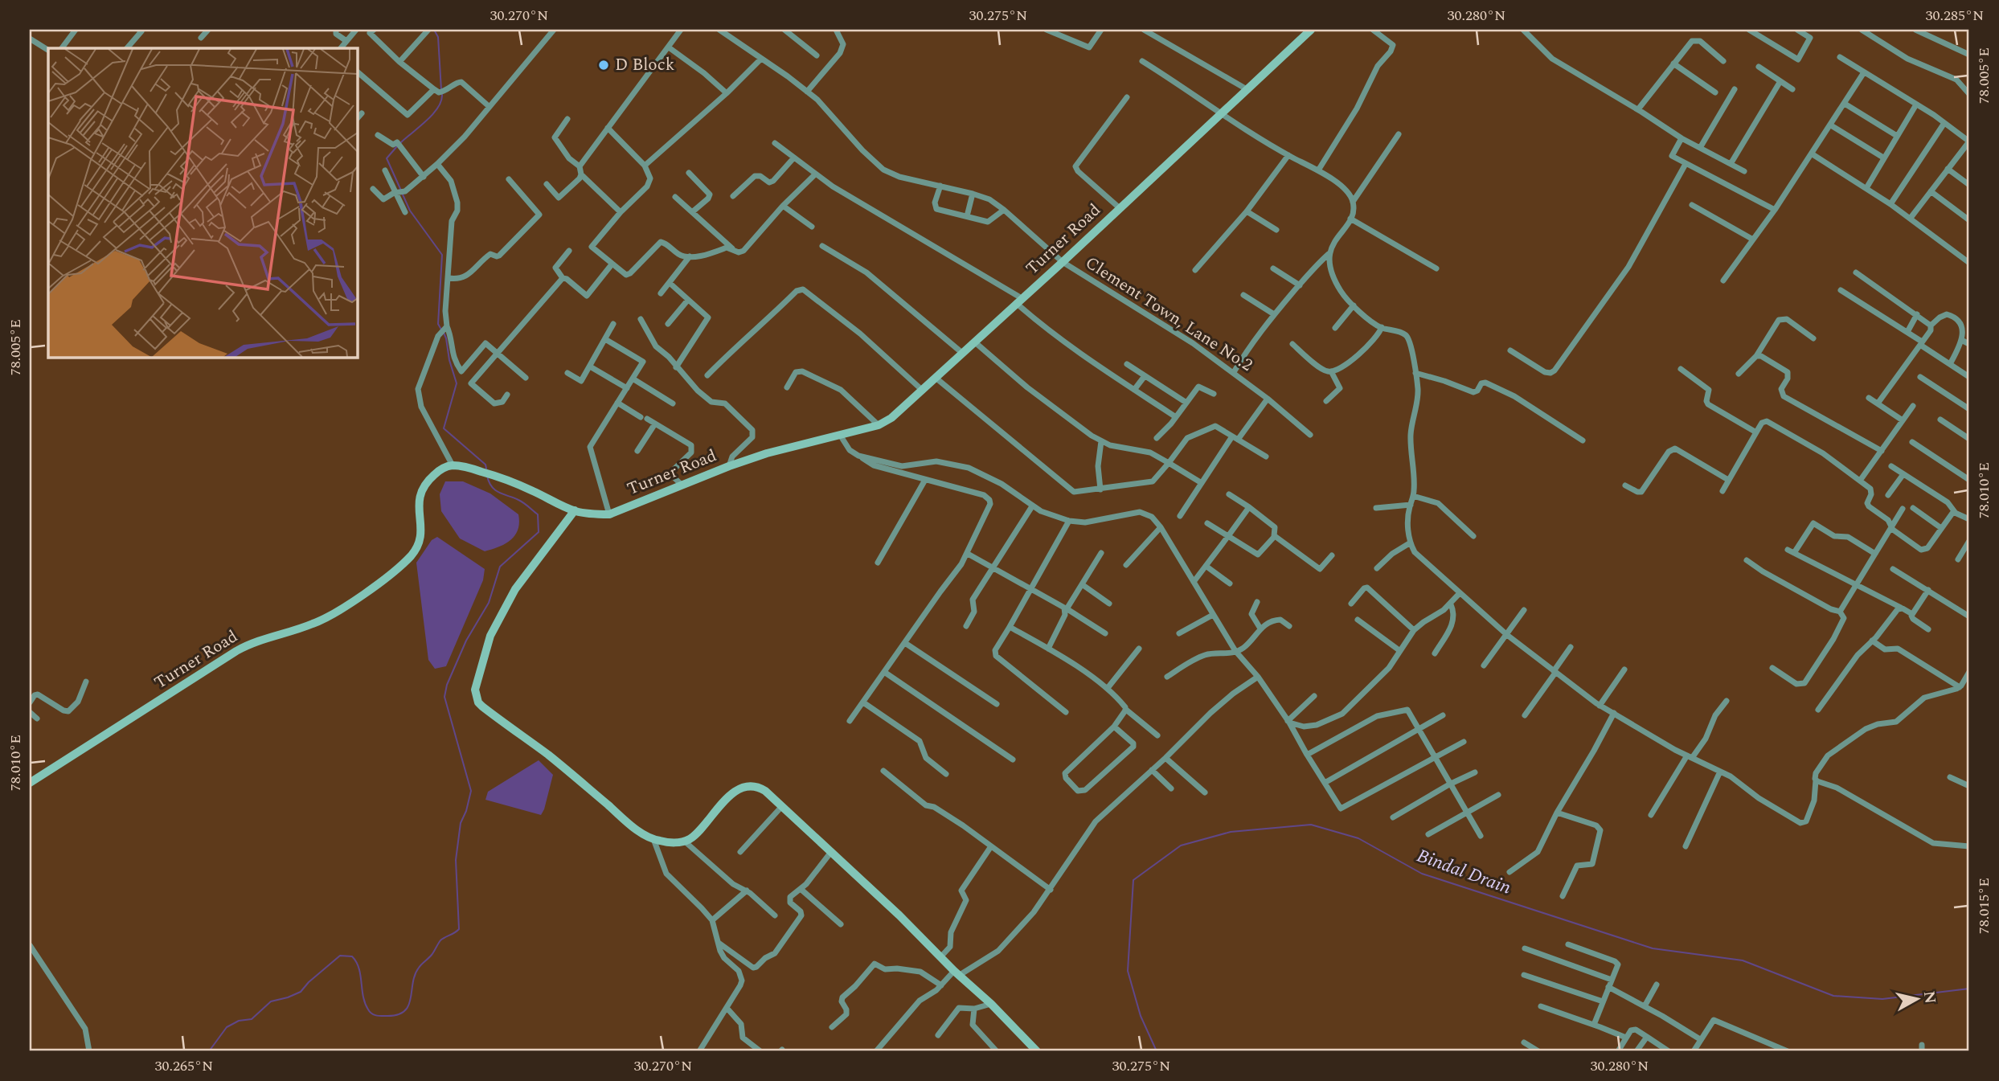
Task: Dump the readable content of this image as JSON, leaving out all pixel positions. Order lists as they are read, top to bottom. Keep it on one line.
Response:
{"streets":{"main road":["Turner Road"],"street":["Clement Town, Lane No.2"]},"crossings":[["Turner Road","Clement Town, Lane No.2"]],"water":["Bindal Drain"],"places":["D Block"],"north":"right","coordinates":["30.270°N","30.275°N","30.280°N","30.285°N","78.005°E","78.010°E","78.015°E","30.265°N"]}
